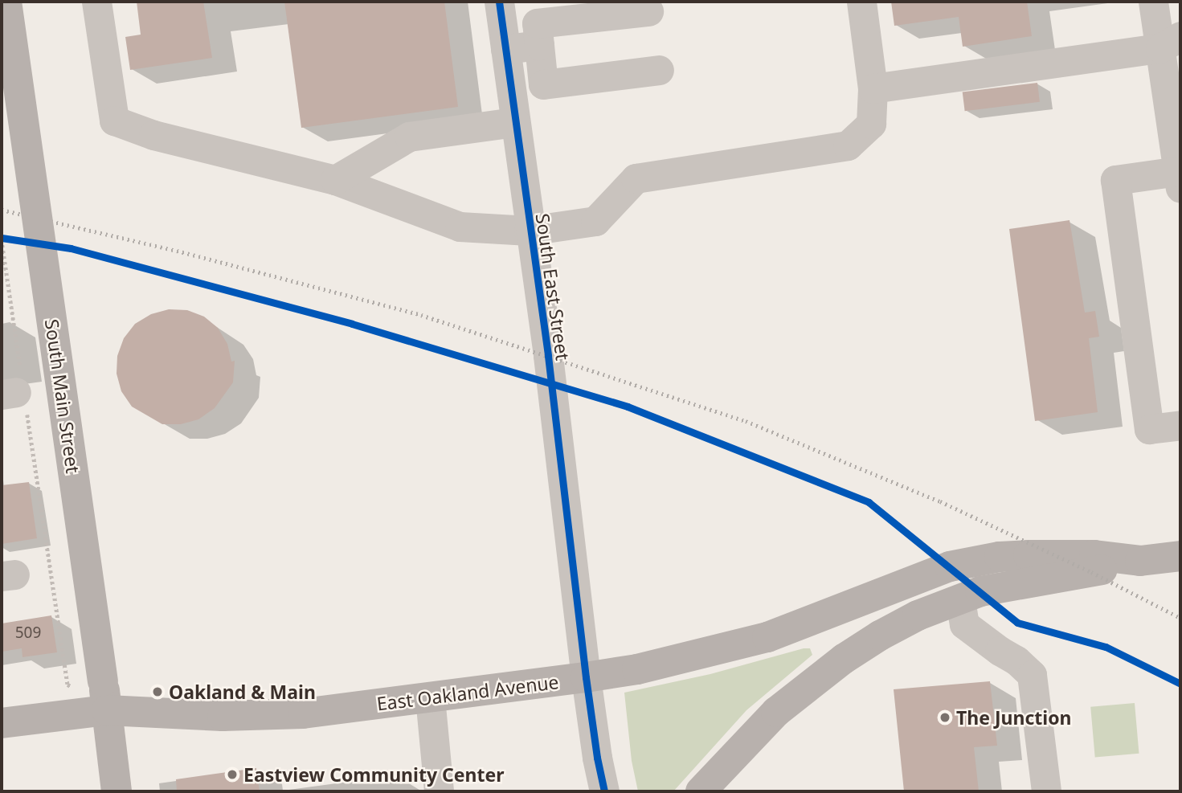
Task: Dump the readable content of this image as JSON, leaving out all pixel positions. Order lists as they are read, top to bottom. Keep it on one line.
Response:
{"streets":{"main road":["South Main Street","East Oakland Avenue"],"street":["South East Street"]},"crossings":[["South East Street","East Oakland Avenue"],["South Main Street","East Oakland Avenue"]],"places":["Oakland & Main","The Junction","Eastview Community Center"],"house_numbers":["509"]}
